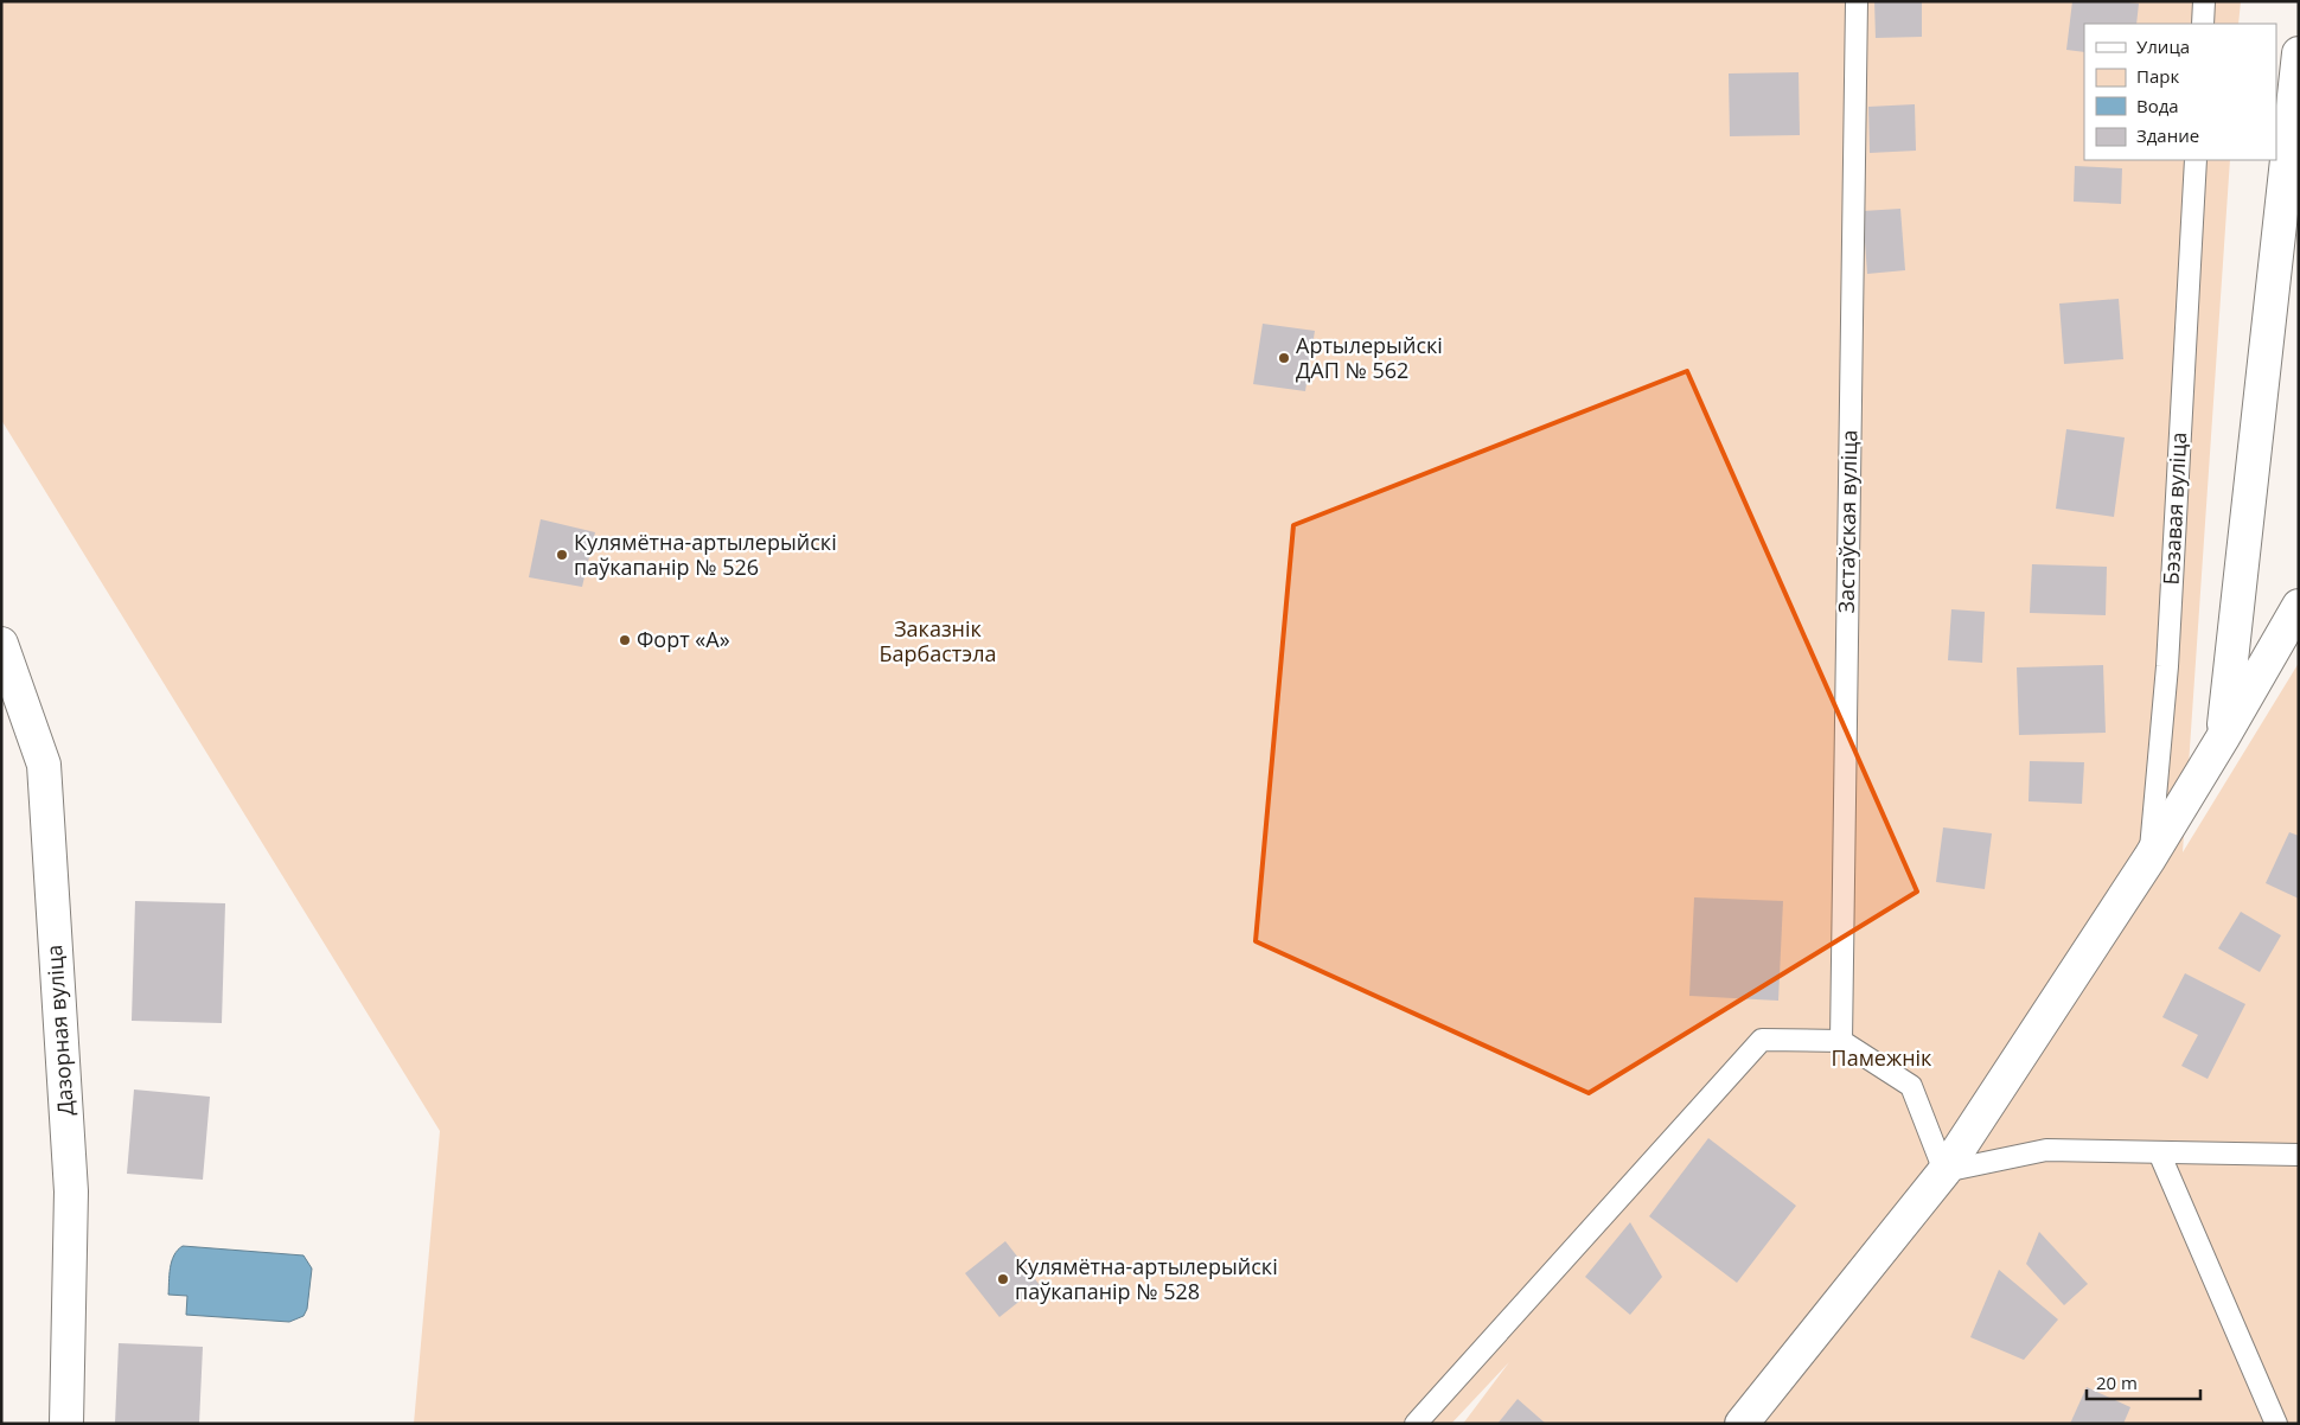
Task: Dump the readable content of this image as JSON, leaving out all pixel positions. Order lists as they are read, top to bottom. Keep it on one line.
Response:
{"streets":{"street":["Дазорная вуліца"],"lane":["Бэзавая вуліца","Застаўская вуліца"]},"parks":["Заказнік Барбастэла","Памежнік"],"places":["Артылерыйскі ДАП № 562","Кулямётна-артылерыйскі паўкапанір № 526","Форт «А»","Кулямётна-артылерыйскі паўкапанір № 528"],"legend":["Улица","Парк","Вода","Здание"],"scale_bar":"20 m"}
